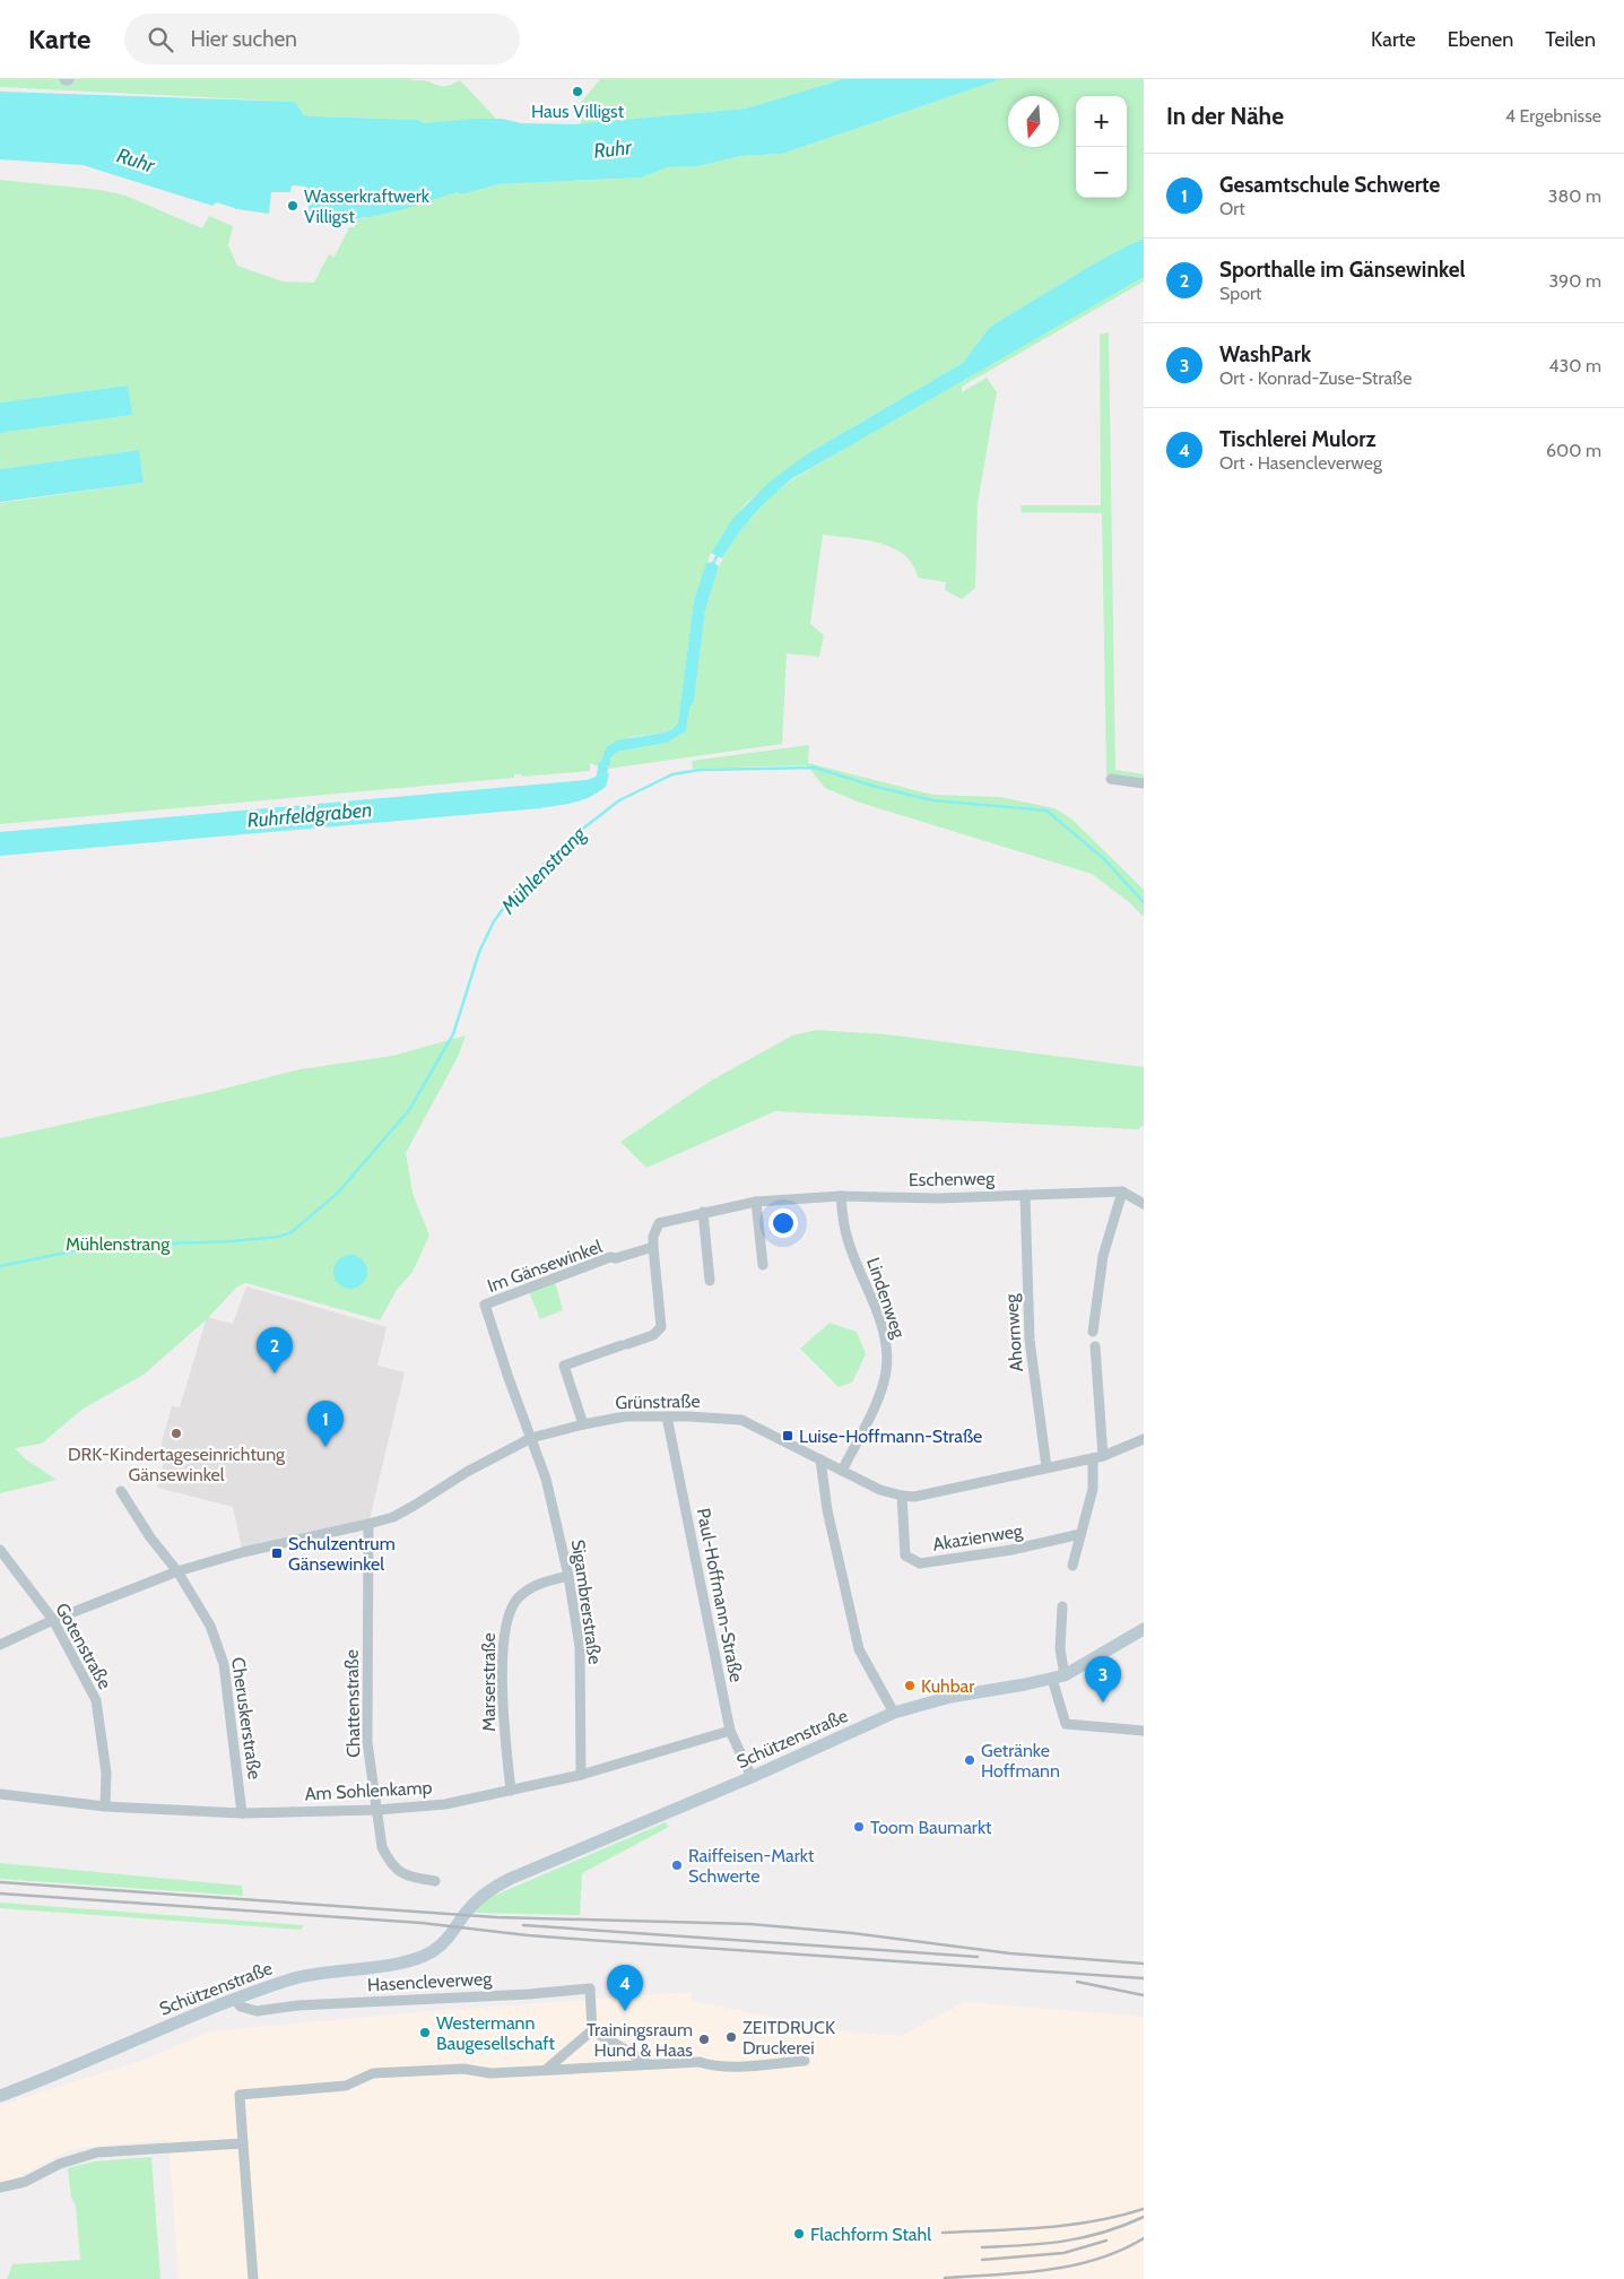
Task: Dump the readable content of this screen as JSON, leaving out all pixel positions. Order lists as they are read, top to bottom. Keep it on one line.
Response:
{"streets":{"main road":["Schützenstraße"],"street":["Eschenweg","Im Gänsewinkel","Lindenweg","Ahornweg","Grünstraße","Akazienweg","Paul-Hoffmann-Straße","Sigambrerstraße","Gotenstraße","Marserstraße","Chattenstraße","Cheruskerstraße","Am Sohlenkamp","Hasencleverweg"]},"crossings":[["Eschenweg","Im Gänsewinkel"],["Eschenweg","Lindenweg"],["Eschenweg","Ahornweg"],["Eschenweg","Grünstraße"],["Im Gänsewinkel","Grünstraße"],["Im Gänsewinkel","Sigambrerstraße"],["Lindenweg","Grünstraße"],["Ahornweg","Grünstraße"],["Grünstraße","Akazienweg"],["Grünstraße","Paul-Hoffmann-Straße"],["Grünstraße","Sigambrerstraße"],["Grünstraße","Gotenstraße"],["Grünstraße","Chattenstraße"],["Grünstraße","Cheruskerstraße"],["Paul-Hoffmann-Straße","Schützenstraße"],["Paul-Hoffmann-Straße","Am Sohlenkamp"],["Sigambrerstraße","Marserstraße"],["Sigambrerstraße","Am Sohlenkamp"],["Gotenstraße","Am Sohlenkamp"],["Marserstraße","Am Sohlenkamp"],["Chattenstraße","Am Sohlenkamp"],["Cheruskerstraße","Am Sohlenkamp"],["Schützenstraße","Hasencleverweg"]],"water":["Ruhr","Ruhrfeldgraben","Mühlenstrang"],"parks":["Mühlenstrang"],"places":{"other":["Haus Villigst","Wasserkraftwerk Villigst","DRK-Kindertageseinrichtung Gänsewinkel","Kuhbar","Getränke Hoffmann","Toom Baumarkt","Raiffeisen-Markt Schwerte","Westermann Baugesellschaft","ZEITDRUCK Druckerei","Trainingsraum Hund & Haas","Flachform Stahl"],"transit":["Luise-Hoffmann-Straße","Schulzentrum Gänsewinkel"]},"north":"bottom","page":{"header":"Karte","search":"Hier suchen","nav":["Karte","Ebenen","Teilen"],"heading":["In der Nähe","4 Ergebnisse"],"map_buttons":["+","−"],"list":[{"mark":"1","name":"Gesamtschule Schwerte","note":"Ort","value":"380 m"},{"mark":"2","name":"Sporthalle im Gänsewinkel","note":"Sport","value":"390 m"},{"mark":"3","name":"WashPark","note":"Ort · Konrad-Zuse-Straße","value":"430 m"},{"mark":"4","name":"Tischlerei Mulorz","note":"Ort · Hasencleverweg","value":"600 m"}],"pins":["2","1","3","4"]}}
